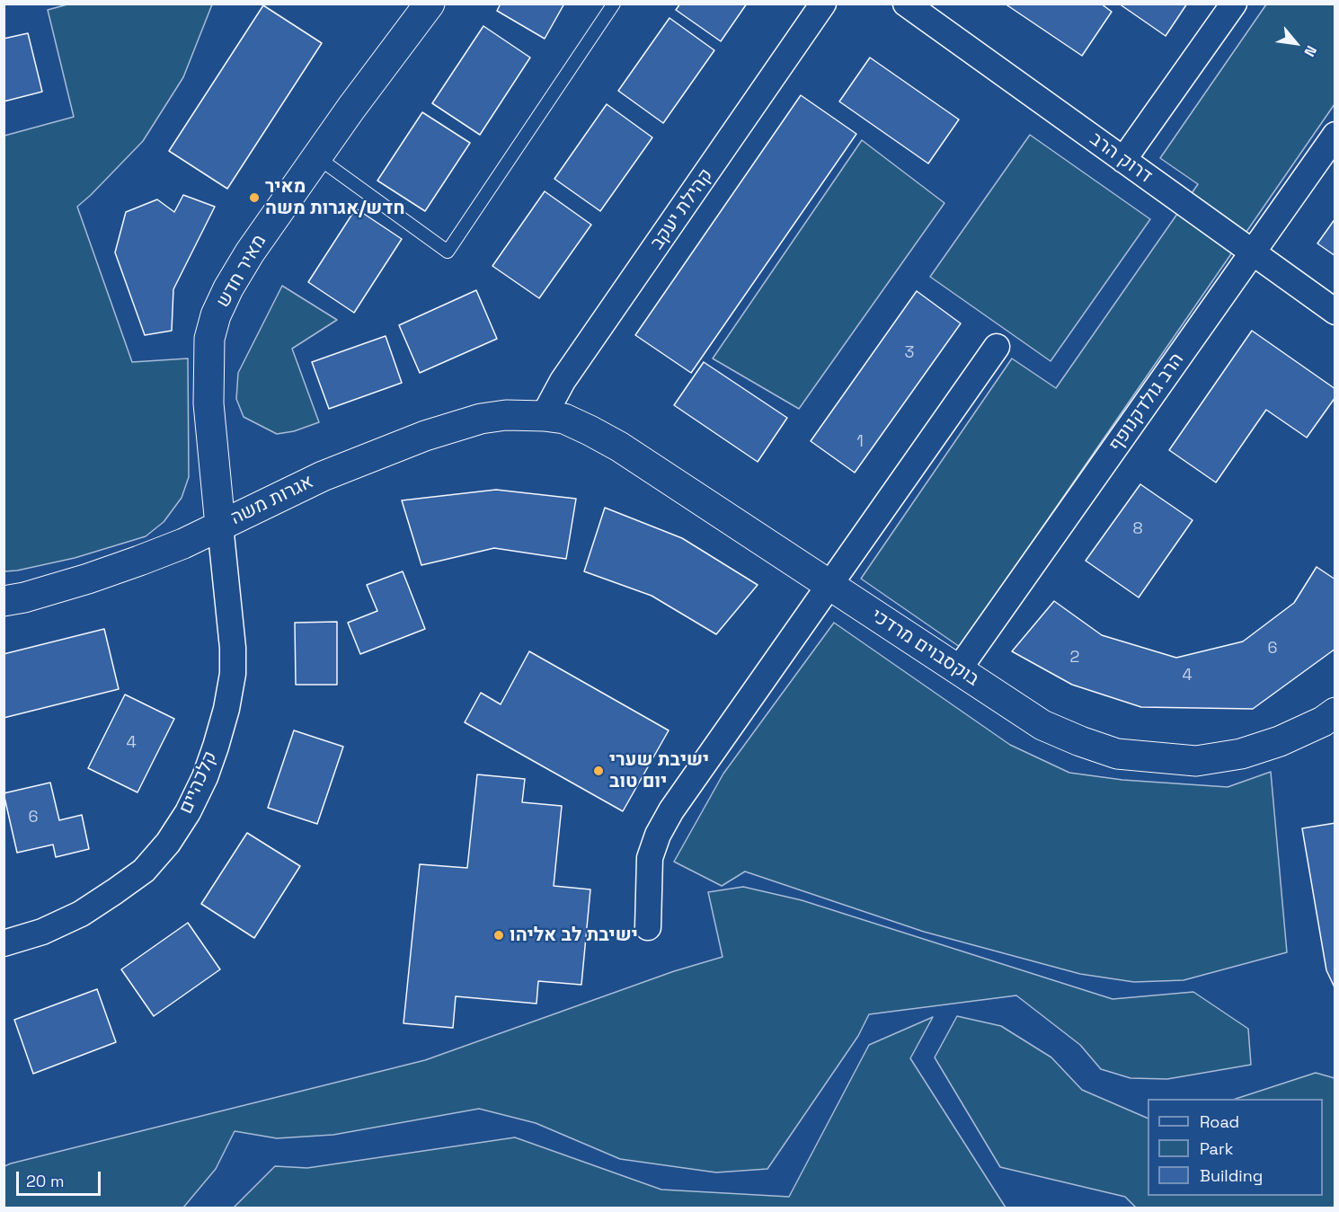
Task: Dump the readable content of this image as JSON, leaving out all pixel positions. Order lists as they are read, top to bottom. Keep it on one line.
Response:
{"streets":{"street":["דרוק הרב","קהילת יעקב","מאיר חדש","הרב גולדקנופף","אגרות משה","בוקסבוים מרדכי","קלכהיים"]},"crossings":[["דרוק הרב","הרב גולדקנופף"],["קהילת יעקב","אגרות משה"],["קהילת יעקב","בוקסבוים מרדכי"],["מאיר חדש","אגרות משה"],["מאיר חדש","קלכהיים"],["הרב גולדקנופף","בוקסבוים מרדכי"],["אגרות משה","בוקסבוים מרדכי"],["אגרות משה","קלכהיים"]],"places":["מאיר חדש/אגרות משה","ישיבת שערי יום טוב","ישיבת לב אליהו"],"house_numbers":["3","1","8","6","2","4","4","6"],"legend":["Road","Park","Building"],"scale_bar":"20 m","north":"bottom right"}
